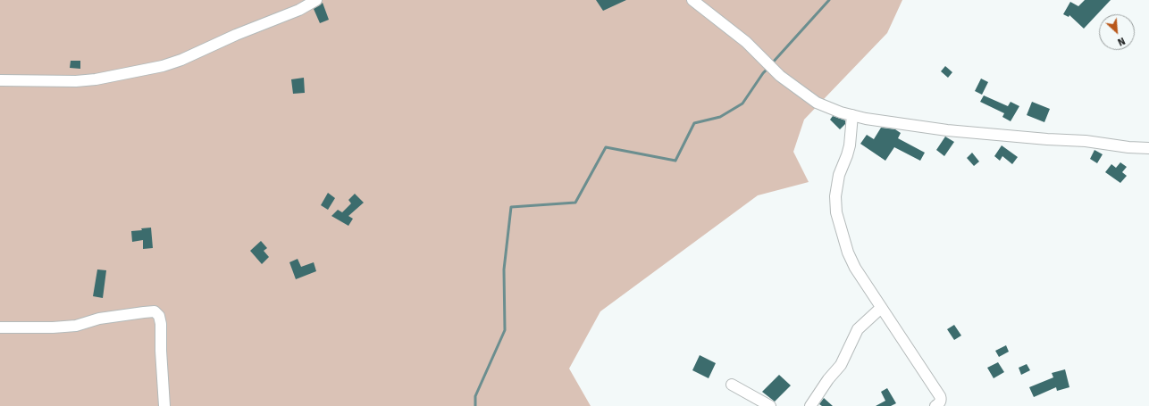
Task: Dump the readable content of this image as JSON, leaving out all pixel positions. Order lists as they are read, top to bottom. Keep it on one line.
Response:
{"north":"bottom right"}
